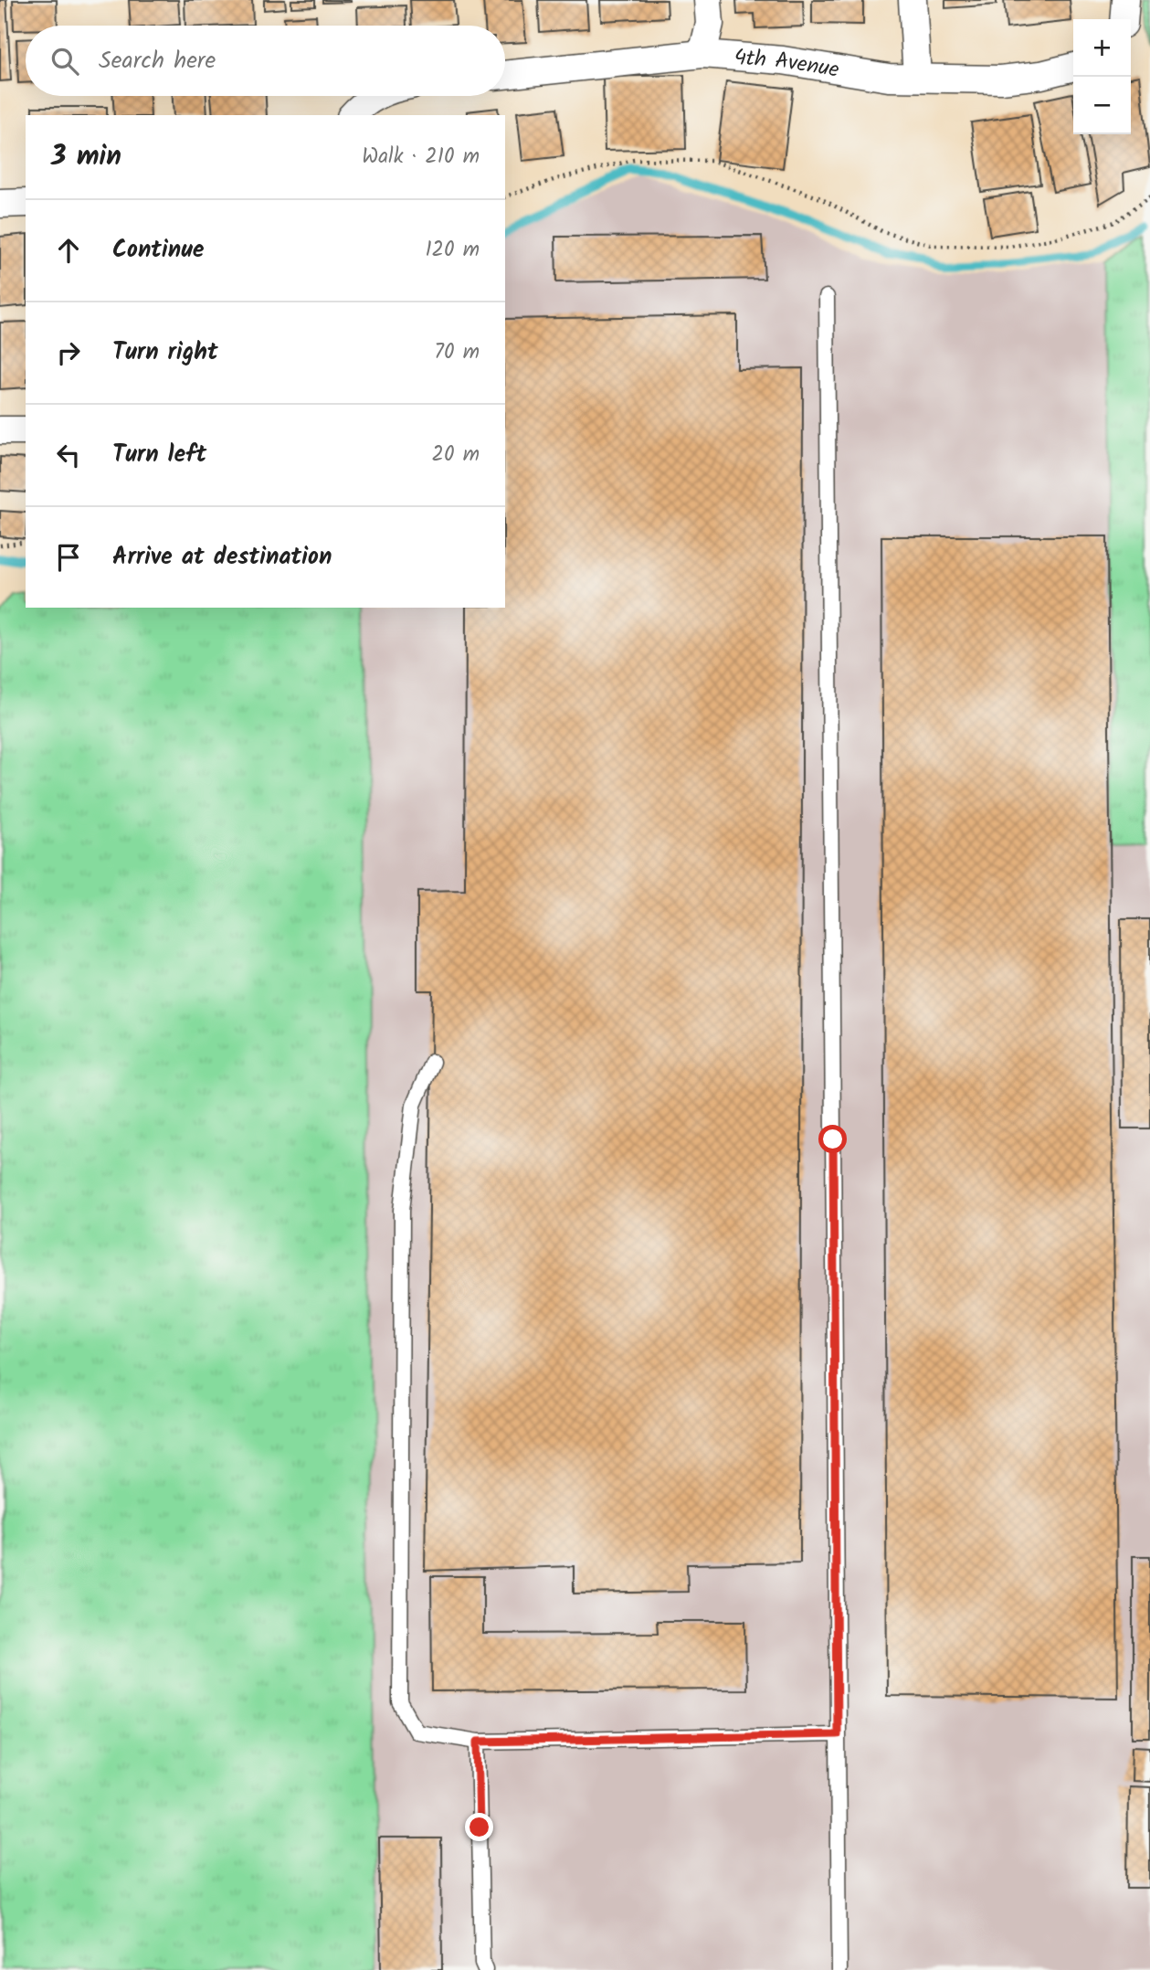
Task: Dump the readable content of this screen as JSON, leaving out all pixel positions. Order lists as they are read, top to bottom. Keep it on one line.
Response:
{"streets":{"street":["4th Avenue"]},"page":{"map_buttons":["+","−"],"search":"Search here","heading":["3 min","Walk · 210 m"],"list":[["Continue","120 m"],["Turn right","70 m"],["Turn left","20 m"],"Arrive at destination"]}}
